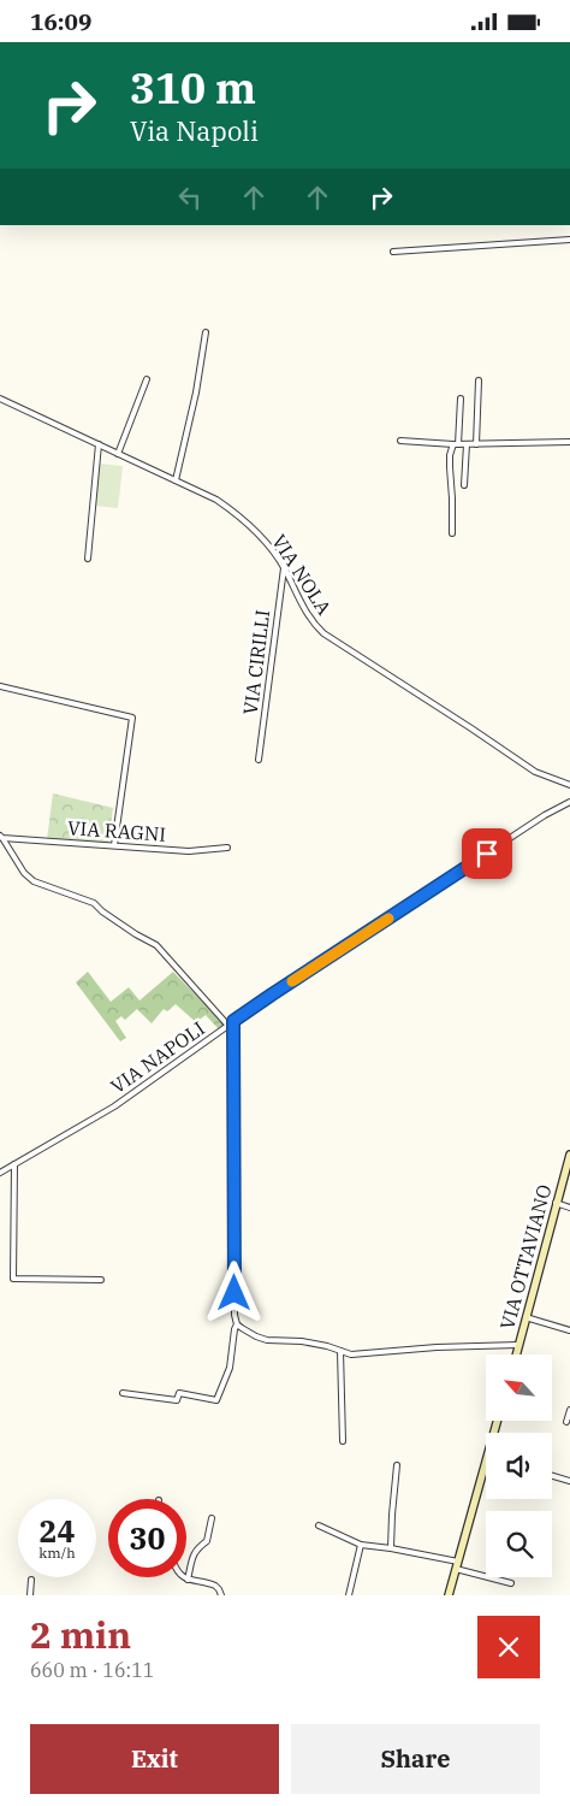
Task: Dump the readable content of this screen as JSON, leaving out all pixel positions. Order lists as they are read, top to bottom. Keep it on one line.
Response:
{"streets":{"main road":["VIA OTTAVIANO"],"street":["VIA NOLA","VIA CIRILLI","VIA RAGNI","VIA NAPOLI"]},"crossings":[["VIA NOLA","VIA CIRILLI"],["VIA RAGNI","VIA NAPOLI"]],"north":"top left","page":{"status":"16:09","turn":["310 m","Via Napoli"],"speed":"24 km/h","limit":"30","heading":["2 min","660 m · 16:11"],"buttons":["Exit","Share"]}}
